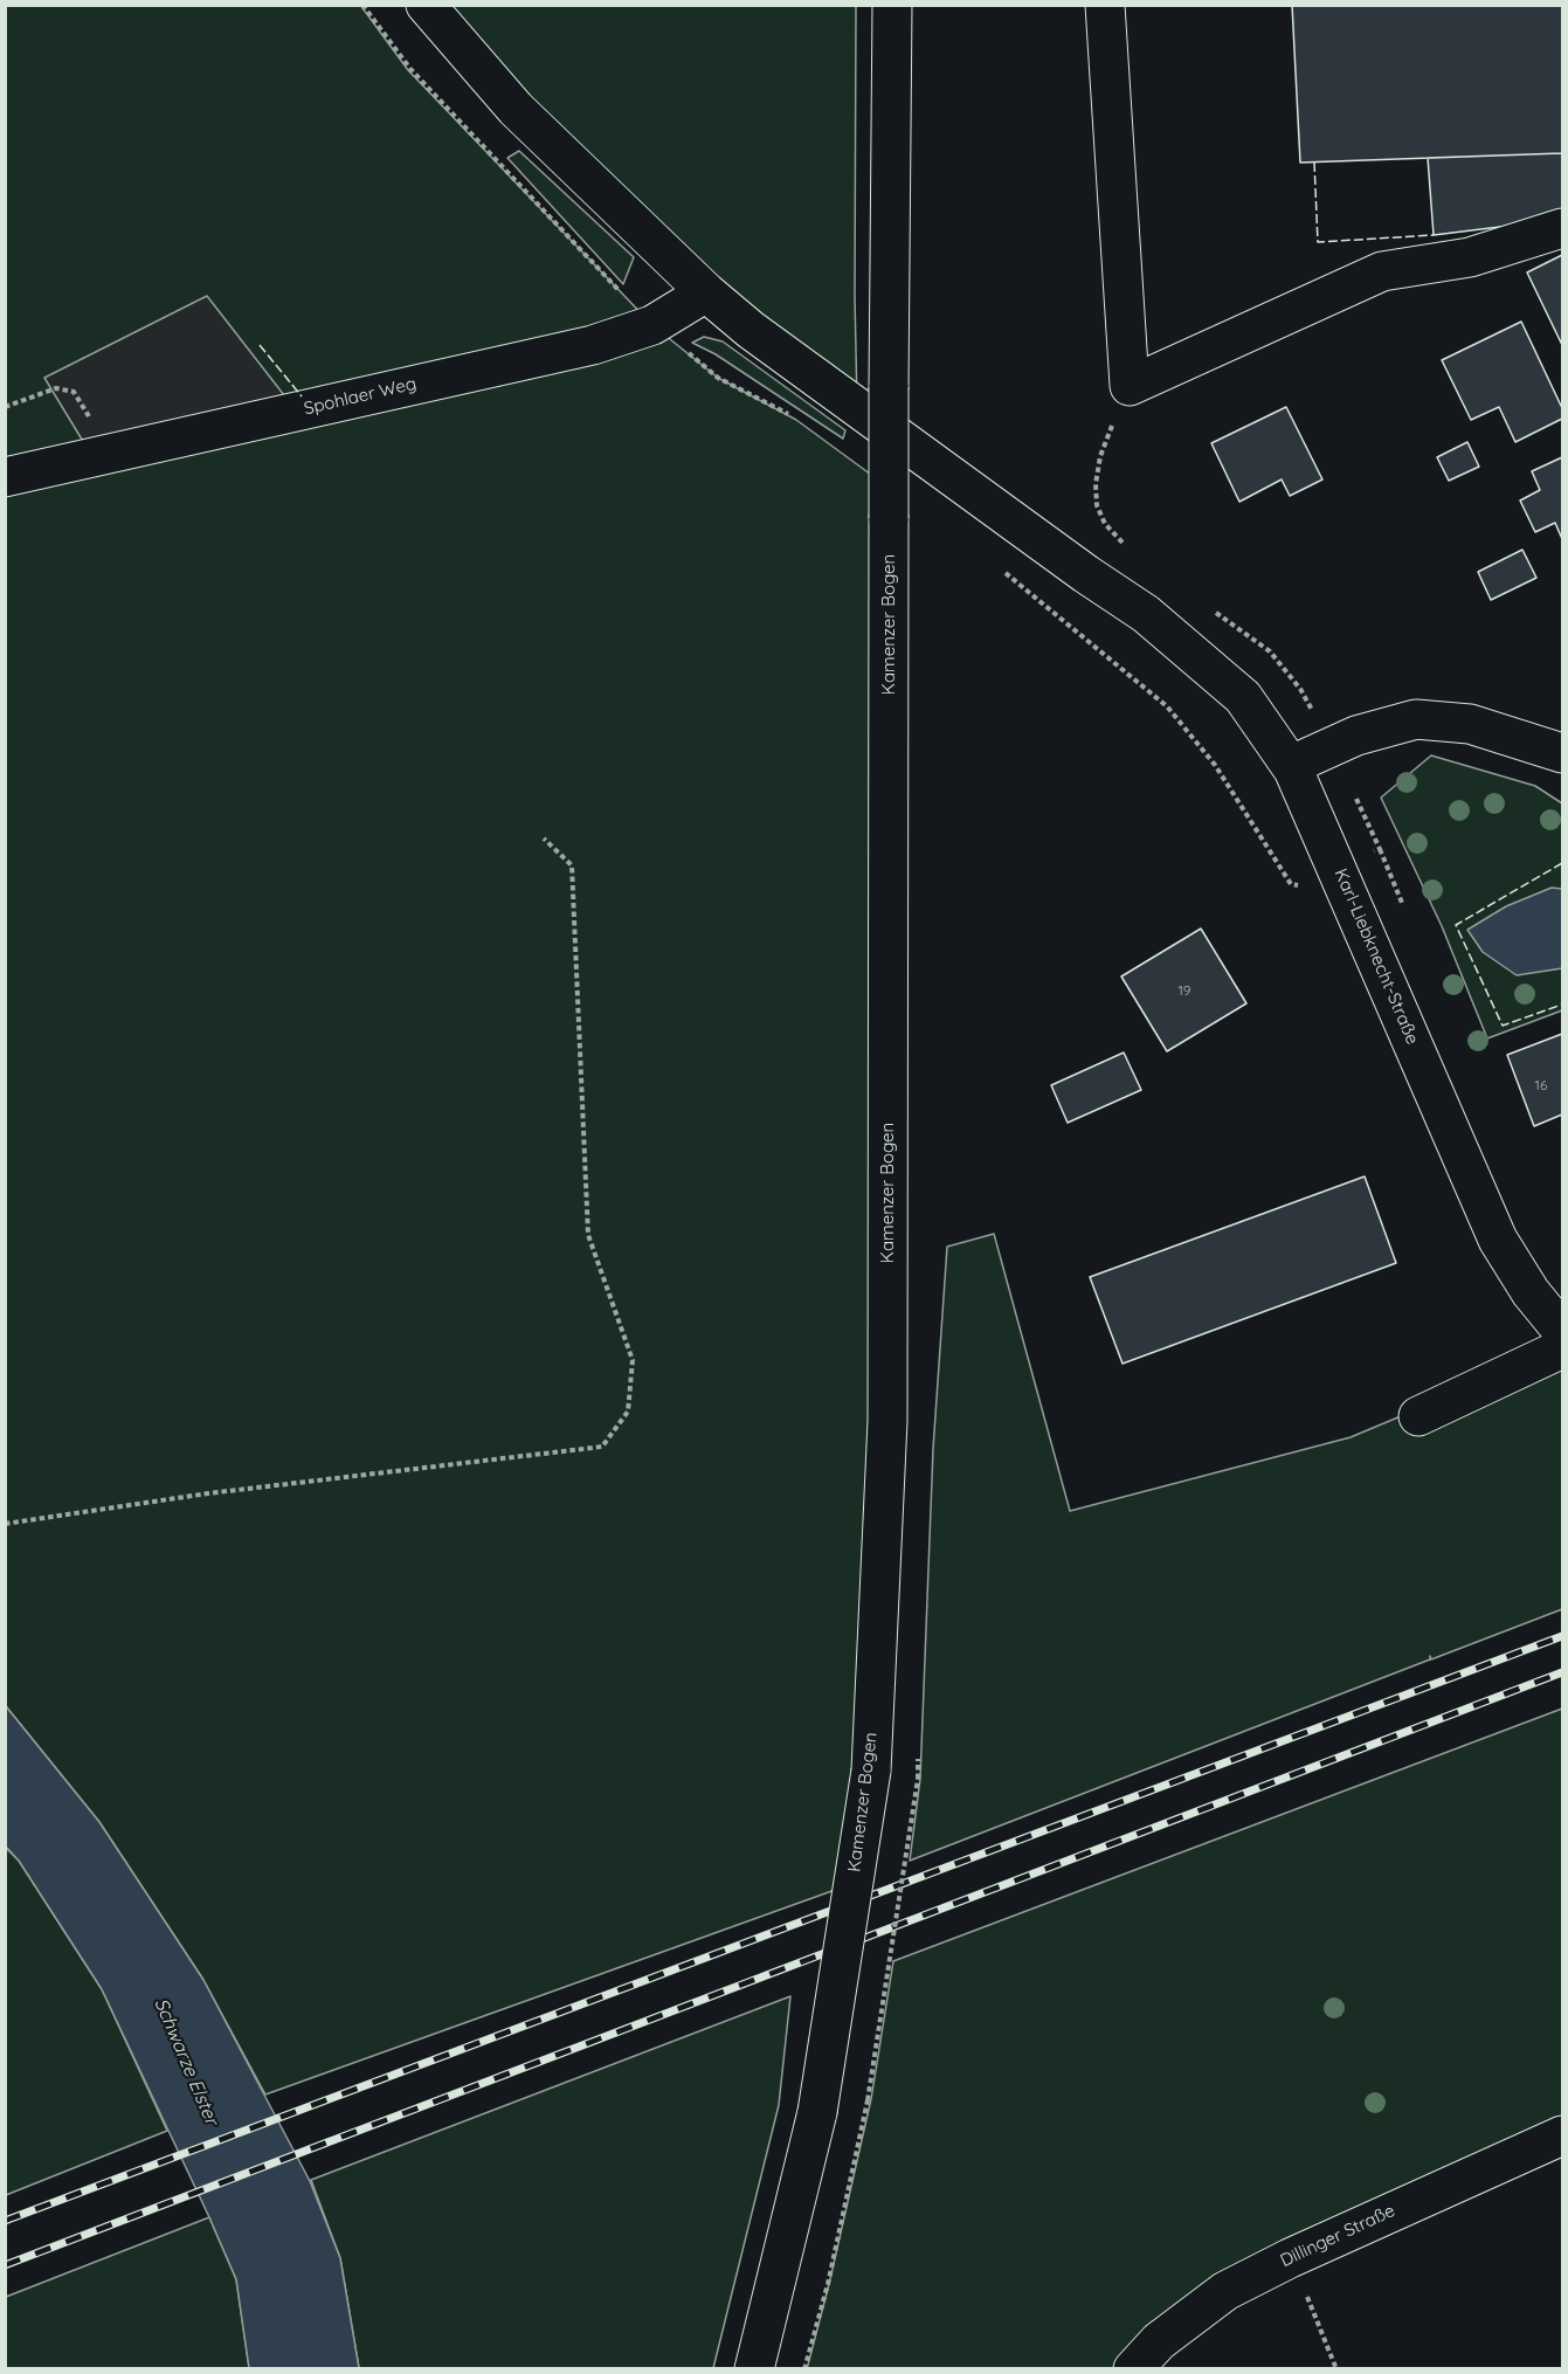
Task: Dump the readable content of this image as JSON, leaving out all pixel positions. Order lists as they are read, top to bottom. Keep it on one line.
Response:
{"streets":{"main road":["Spohlaer Weg","Kamenzer Bogen","Karl-Liebknecht-Straße","Dillinger Straße"]},"crossings":[["Spohlaer Weg","Karl-Liebknecht-Straße"]],"water":["Schwarze Elster"],"house_numbers":["19","16"]}
